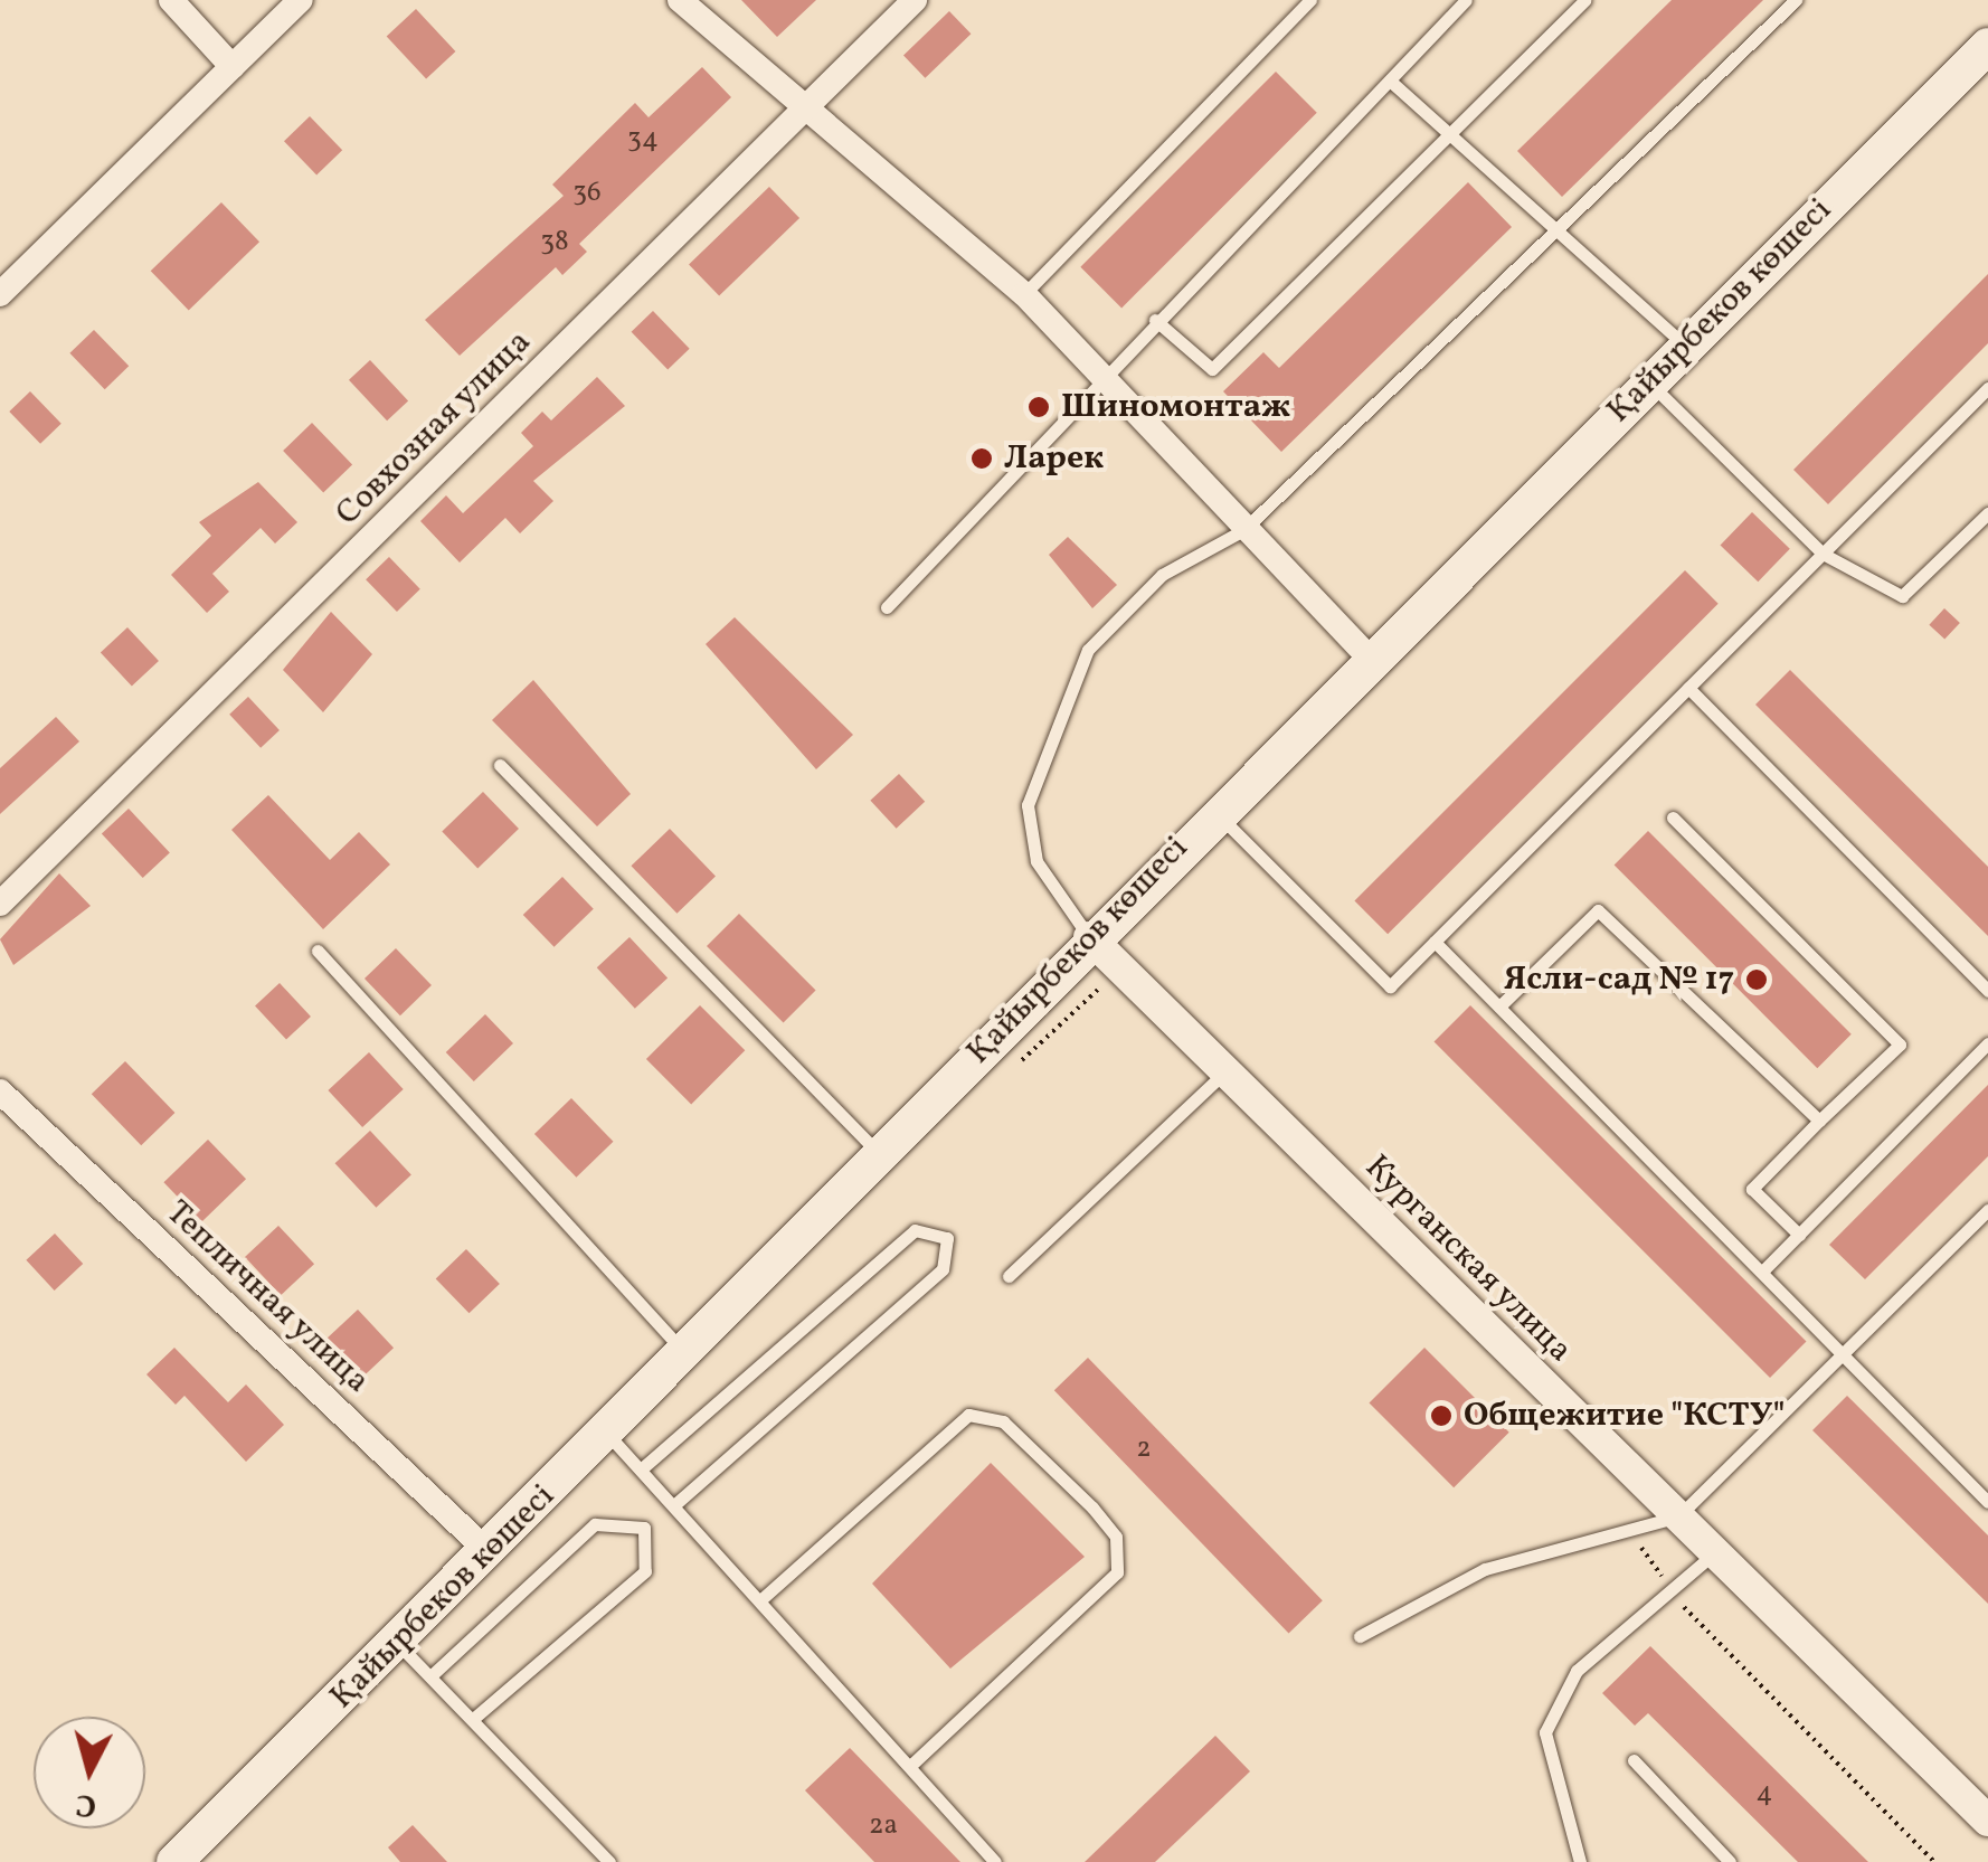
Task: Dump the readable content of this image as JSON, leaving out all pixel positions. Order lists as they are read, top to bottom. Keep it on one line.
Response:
{"streets":{"main road":["Қайырбеков көшесі"],"street":["Совхозная улица","Курганская улица","Тепличная улица"]},"crossings":[["Қайырбеков көшесі","Курганская улица"],["Қайырбеков көшесі","Тепличная улица"]],"places":["Шиномонтаж","Ларек","Ясли-сад № 17","Общежитие \"КСТУ\""],"house_numbers":["34","36","38","2","4","2а"],"north":"bottom"}
